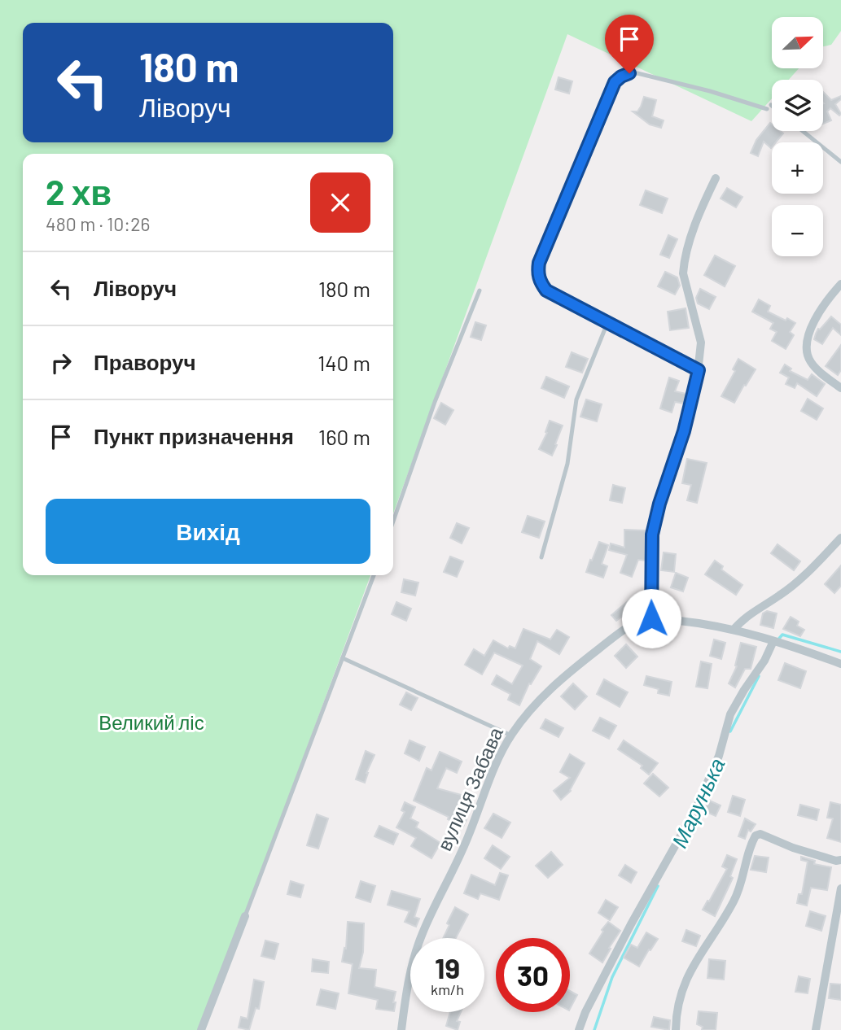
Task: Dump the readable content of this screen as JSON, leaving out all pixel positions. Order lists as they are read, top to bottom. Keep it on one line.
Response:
{"streets":{"street":["вулиця Забава"]},"water":["Марунька"],"parks":["Великий ліс"],"north":"top right","page":{"map_buttons":["+","−"],"turn":["180 m","Ліворуч"],"heading":["2 хв","480 m · 10:26"],"list":[{"name":"Ліворуч","value":"180 m"},{"name":"Праворуч","value":"140 m"},{"name":"Пункт призначення","value":"160 m"}],"buttons":"Вихід","speed":"19 km/h","limit":"30"}}
